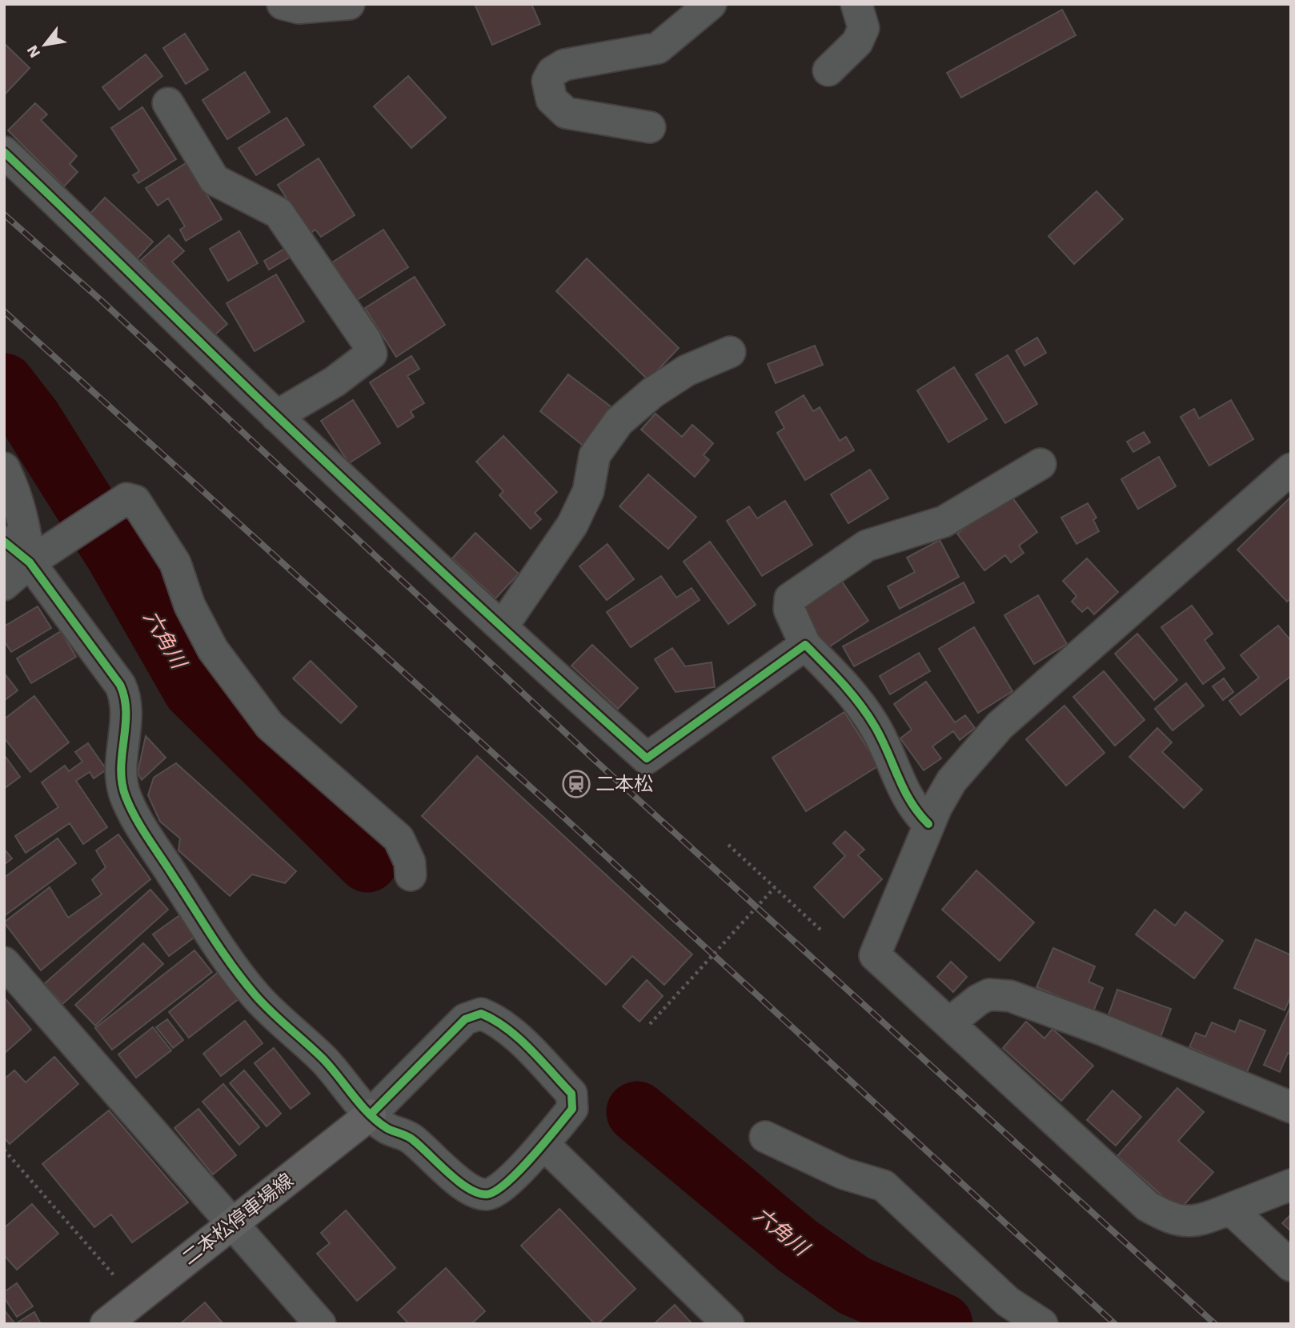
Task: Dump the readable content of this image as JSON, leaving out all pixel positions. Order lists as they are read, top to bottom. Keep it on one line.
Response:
{"streets":{"main road":["二本松停車場線"]},"water":["六角川"],"places":{"station":["二本松"]},"north":"bottom left"}
